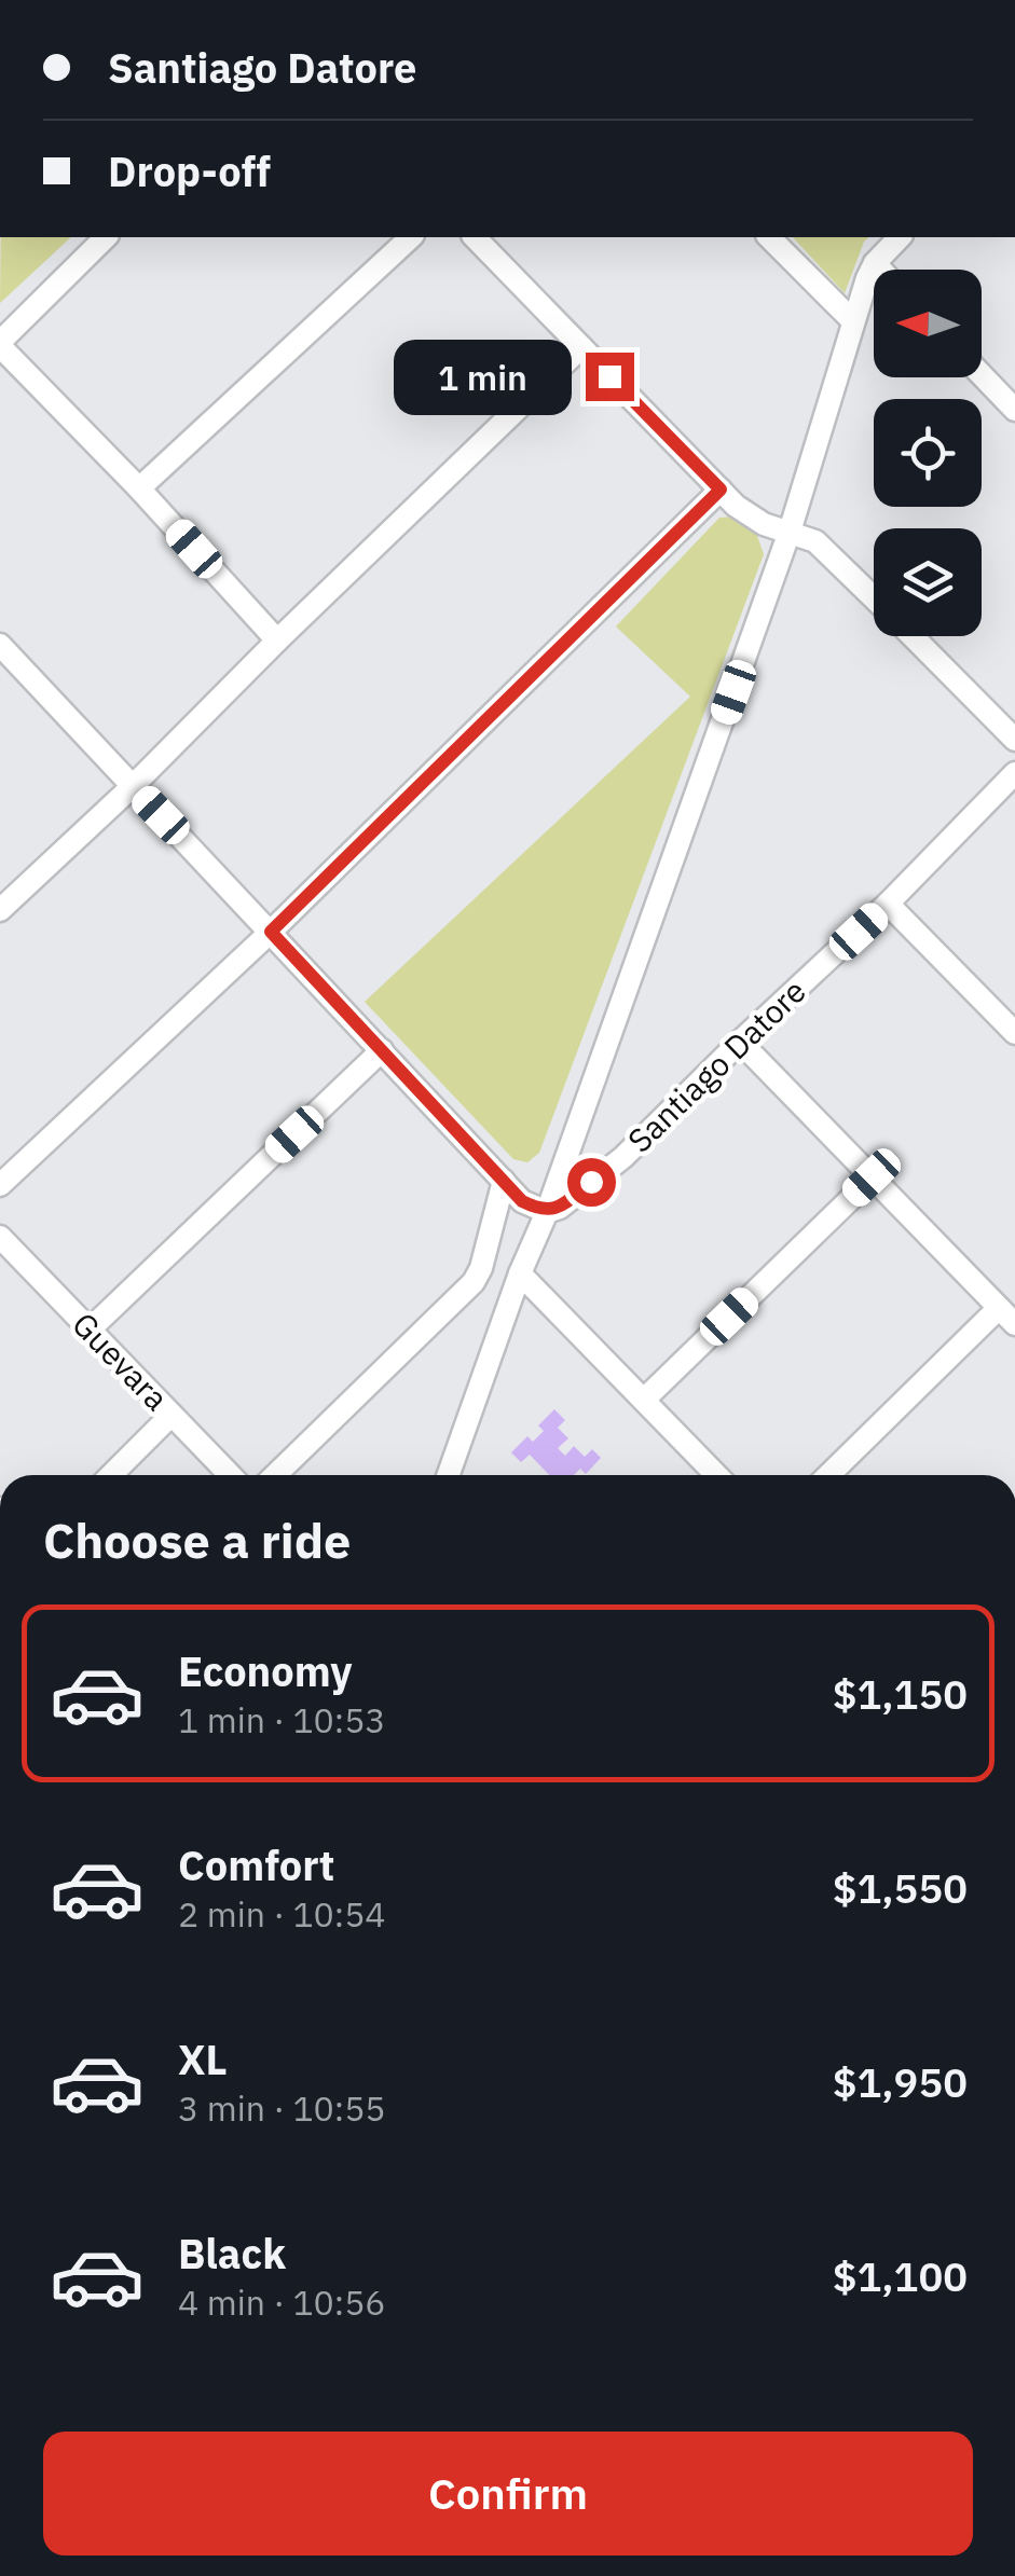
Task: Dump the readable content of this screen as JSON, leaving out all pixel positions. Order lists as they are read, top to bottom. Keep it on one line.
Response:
{"streets":{"street":["Santiago Datore","Guevara"]},"north":"left","page":{"banner":["Santiago Datore","Drop-off"],"bubble":"1 min","heading":"Choose a ride","list":[{"name":"Economy","note":"1 min · 10:53","value":"$1,150"},{"name":"Comfort","note":"2 min · 10:54","value":"$1,550"},{"name":"XL","note":"3 min · 10:55","value":"$1,950"},{"name":"Black","note":"4 min · 10:56","value":"$1,100"}],"buttons":"Confirm"}}
